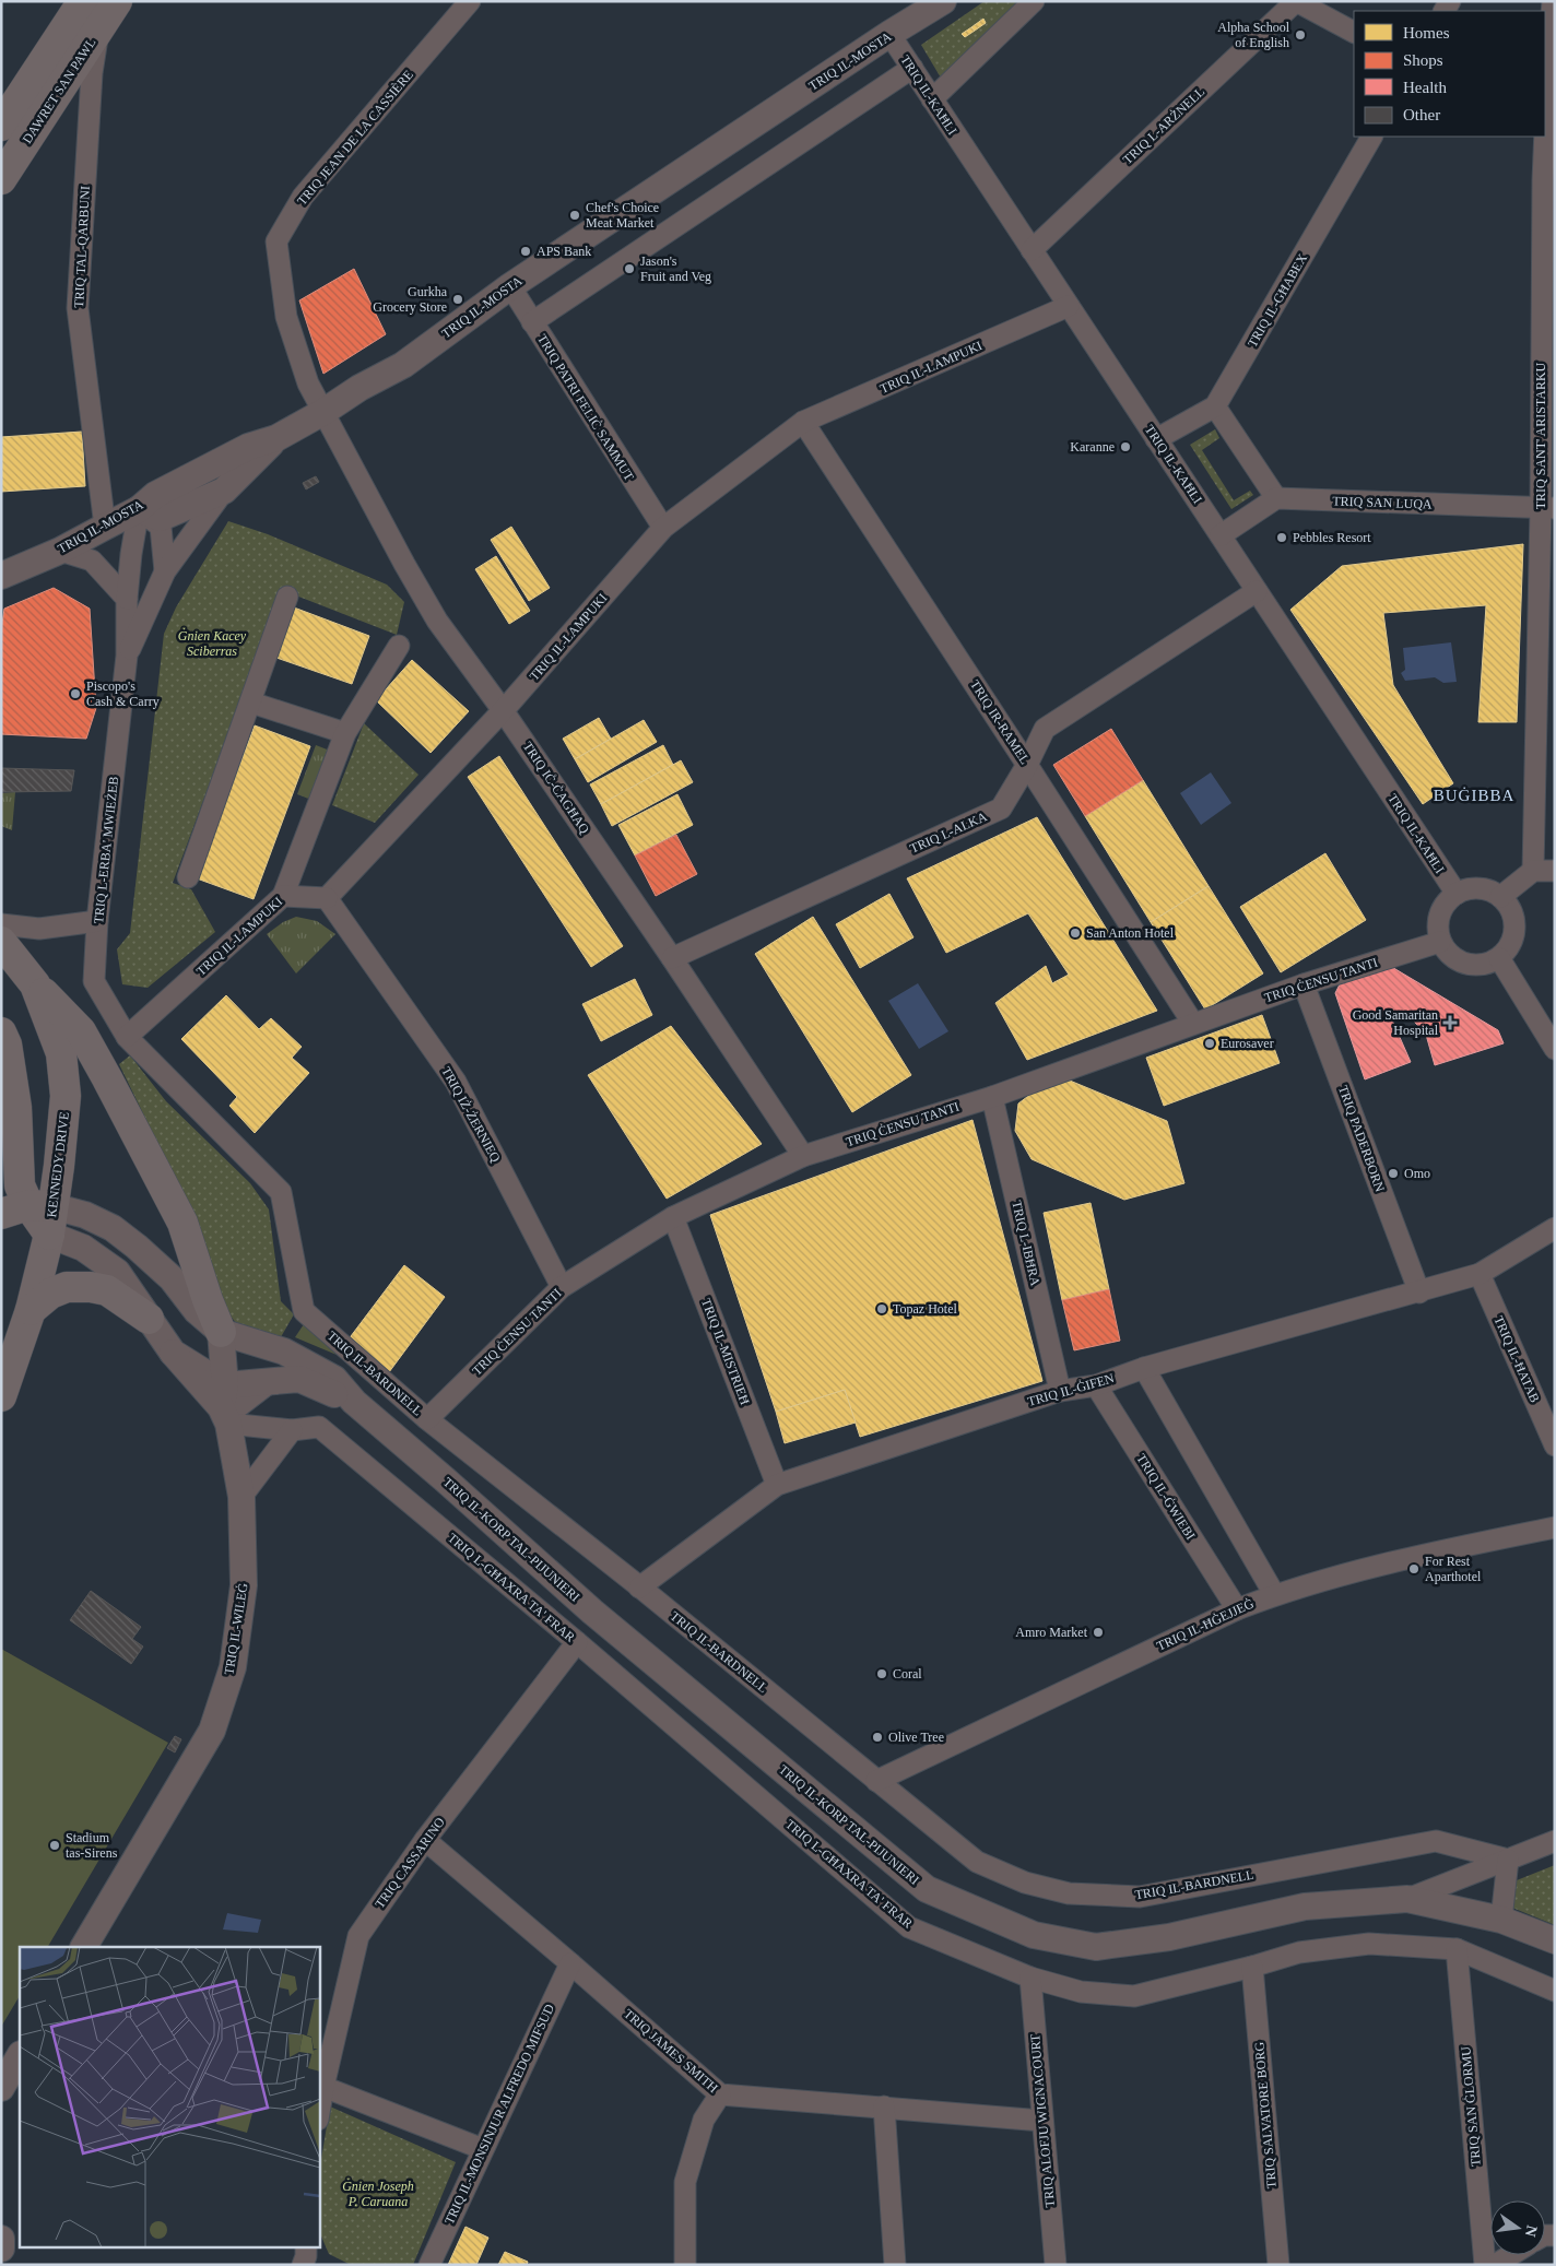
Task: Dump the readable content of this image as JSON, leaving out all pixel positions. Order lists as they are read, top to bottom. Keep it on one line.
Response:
{"streets":{"highway":["DAWRET SAN PAWL","KENNEDY DRIVE"],"street":["TRIQ IL-MOSTA","TRIQ IL-KAĦLI","TRIQ L-ARŻNELL","TRIQ JEAN DE LA CASSIÈRE","TRIQ TAL-QARBUNI","TRIQ IL-GĦABEX","TRIQ IL-LAMPUKI","TRIQ PATRI FELIĊ SAMMUT","TRIQ SANT' ARISTARKU","TRIQ SAN LUQA","TRIQ IR-RAMEL","TRIQ IĊ-ĊAGĦAQ","TRIQ L-ALKA","TRIQ L-ERBA' MWIEŻEB","TRIQ ĊENSU TANTI","TRIQ IŻ-ŻERNIEQ","TRIQ PADERBORN","TRIQ L-IBĦRA","TRIQ IL-MISTRIEĦ","TRIQ IL-ĦATAB","TRIQ IL-BARDNELL","TRIQ IL-ĠIFEN","TRIQ IL-ĠWIEBI","TRIQ IL-KORP TAL-PIJUNIERI","TRIQ L-GĦAXRA TA' FRAR","TRIQ IL-ĦĠEJJEĠ","TRIQ IL-WILEĠ","TRIQ CASSARINO","TRIQ JAMES SMITH","TRIQ SAN ĠLORMU","TRIQ IL-MONSINJUR ALFREDO MIFSUD","TRIQ SALVATORE BORG","TRIQ ALOFJU WIGNACOURT"]},"crossings":[["TRIQ IL-MOSTA","TRIQ IL-KAĦLI"],["TRIQ IL-MOSTA","TRIQ JEAN DE LA CASSIÈRE"],["TRIQ IL-MOSTA","TRIQ TAL-QARBUNI"],["TRIQ IL-MOSTA","TRIQ PATRI FELIĊ SAMMUT"],["TRIQ IL-MOSTA","TRIQ IĊ-ĊAGĦAQ"],["TRIQ IL-MOSTA","TRIQ L-ERBA' MWIEŻEB"],["DAWRET SAN PAWL","TRIQ TAL-QARBUNI"],["TRIQ IL-KAĦLI","TRIQ L-ARŻNELL"],["TRIQ IL-KAĦLI","TRIQ IL-LAMPUKI"],["TRIQ IL-KAĦLI","TRIQ L-ALKA"],["TRIQ IL-KAĦLI","TRIQ ĊENSU TANTI"],["TRIQ JEAN DE LA CASSIÈRE","TRIQ IĊ-ĊAGĦAQ"],["TRIQ IL-LAMPUKI","TRIQ PATRI FELIĊ SAMMUT"],["TRIQ IL-LAMPUKI","TRIQ IR-RAMEL"],["TRIQ IL-LAMPUKI","TRIQ IĊ-ĊAGĦAQ"],["TRIQ IL-LAMPUKI","TRIQ L-ERBA' MWIEŻEB"],["TRIQ IL-LAMPUKI","TRIQ IŻ-ŻERNIEQ"],["TRIQ IL-LAMPUKI","TRIQ IL-BARDNELL"],["TRIQ SANT' ARISTARKU","TRIQ SAN LUQA"],["TRIQ IR-RAMEL","TRIQ L-ALKA"],["TRIQ IR-RAMEL","TRIQ ĊENSU TANTI"],["TRIQ IĊ-ĊAGĦAQ","TRIQ L-ALKA"],["TRIQ IĊ-ĊAGĦAQ","TRIQ ĊENSU TANTI"],["TRIQ L-ERBA' MWIEŻEB","TRIQ IL-BARDNELL"],["TRIQ ĊENSU TANTI","TRIQ IŻ-ŻERNIEQ"],["TRIQ ĊENSU TANTI","TRIQ PADERBORN"],["TRIQ ĊENSU TANTI","TRIQ L-IBĦRA"],["TRIQ ĊENSU TANTI","TRIQ IL-MISTRIEĦ"],["TRIQ ĊENSU TANTI","TRIQ IL-BARDNELL"],["TRIQ PADERBORN","TRIQ IL-ĠIFEN"],["TRIQ L-IBĦRA","TRIQ IL-ĠIFEN"],["TRIQ IL-MISTRIEĦ","TRIQ IL-ĠIFEN"],["TRIQ IL-ĦATAB","TRIQ IL-ĠIFEN"],["TRIQ IL-BARDNELL","TRIQ IL-ĠIFEN"],["TRIQ IL-BARDNELL","TRIQ IL-ĦĠEJJEĠ"],["TRIQ IL-ĠIFEN","TRIQ IL-ĠWIEBI"],["TRIQ IL-ĠWIEBI","TRIQ IL-ĦĠEJJEĠ"],["TRIQ IL-KORP TAL-PIJUNIERI","TRIQ L-GĦAXRA TA' FRAR"],["TRIQ IL-KORP TAL-PIJUNIERI","TRIQ IL-WILEĠ"],["TRIQ L-GĦAXRA TA' FRAR","TRIQ IL-WILEĠ"],["TRIQ L-GĦAXRA TA' FRAR","TRIQ CASSARINO"],["TRIQ L-GĦAXRA TA' FRAR","TRIQ SAN ĠLORMU"],["TRIQ L-GĦAXRA TA' FRAR","TRIQ SALVATORE BORG"],["TRIQ L-GĦAXRA TA' FRAR","TRIQ ALOFJU WIGNACOURT"],["TRIQ CASSARINO","TRIQ JAMES SMITH"],["TRIQ JAMES SMITH","TRIQ IL-MONSINJUR ALFREDO MIFSUD"],["TRIQ JAMES SMITH","TRIQ ALOFJU WIGNACOURT"]],"districts":["BUĠIBBA"],"parks":["Ġnien Kacey Sciberras","Ġnien Joseph P. Caruana"],"places":{"other":["Alpha School of English","Chef's Choice Meat Market","APS Bank","Jason's Fruit and Veg","Gurkha Grocery Store","Karanne","Pebbles Resort","Piscopo's Cash & Carry","San Anton Hotel","Eurosaver","Omo","Topaz Hotel","For Rest Aparthotel","Amro Market","Coral","Olive Tree","Stadium tas-Sirens"],"health":["Good Samaritan Hospital"]},"legend":["Homes","Shops","Health","Other"],"north":"right"}
